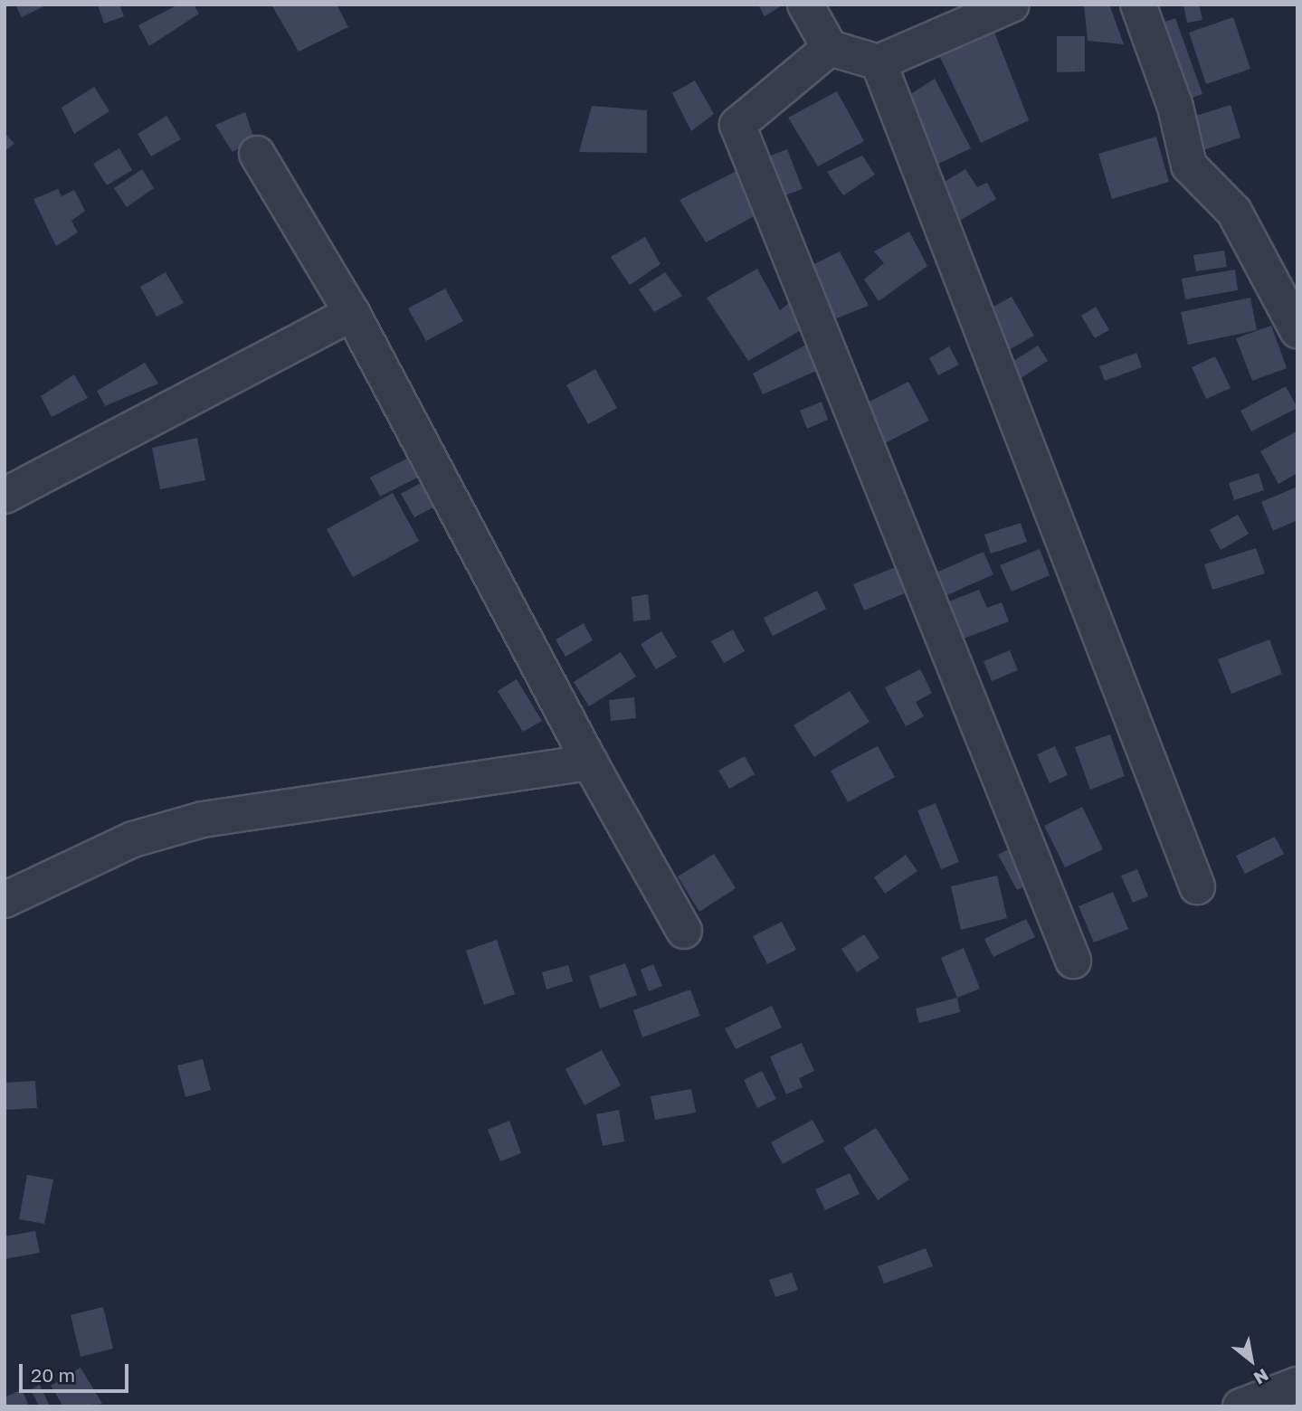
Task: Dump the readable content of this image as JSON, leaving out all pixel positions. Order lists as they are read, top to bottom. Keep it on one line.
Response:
{"scale_bar":"20 m","north":"bottom right"}
